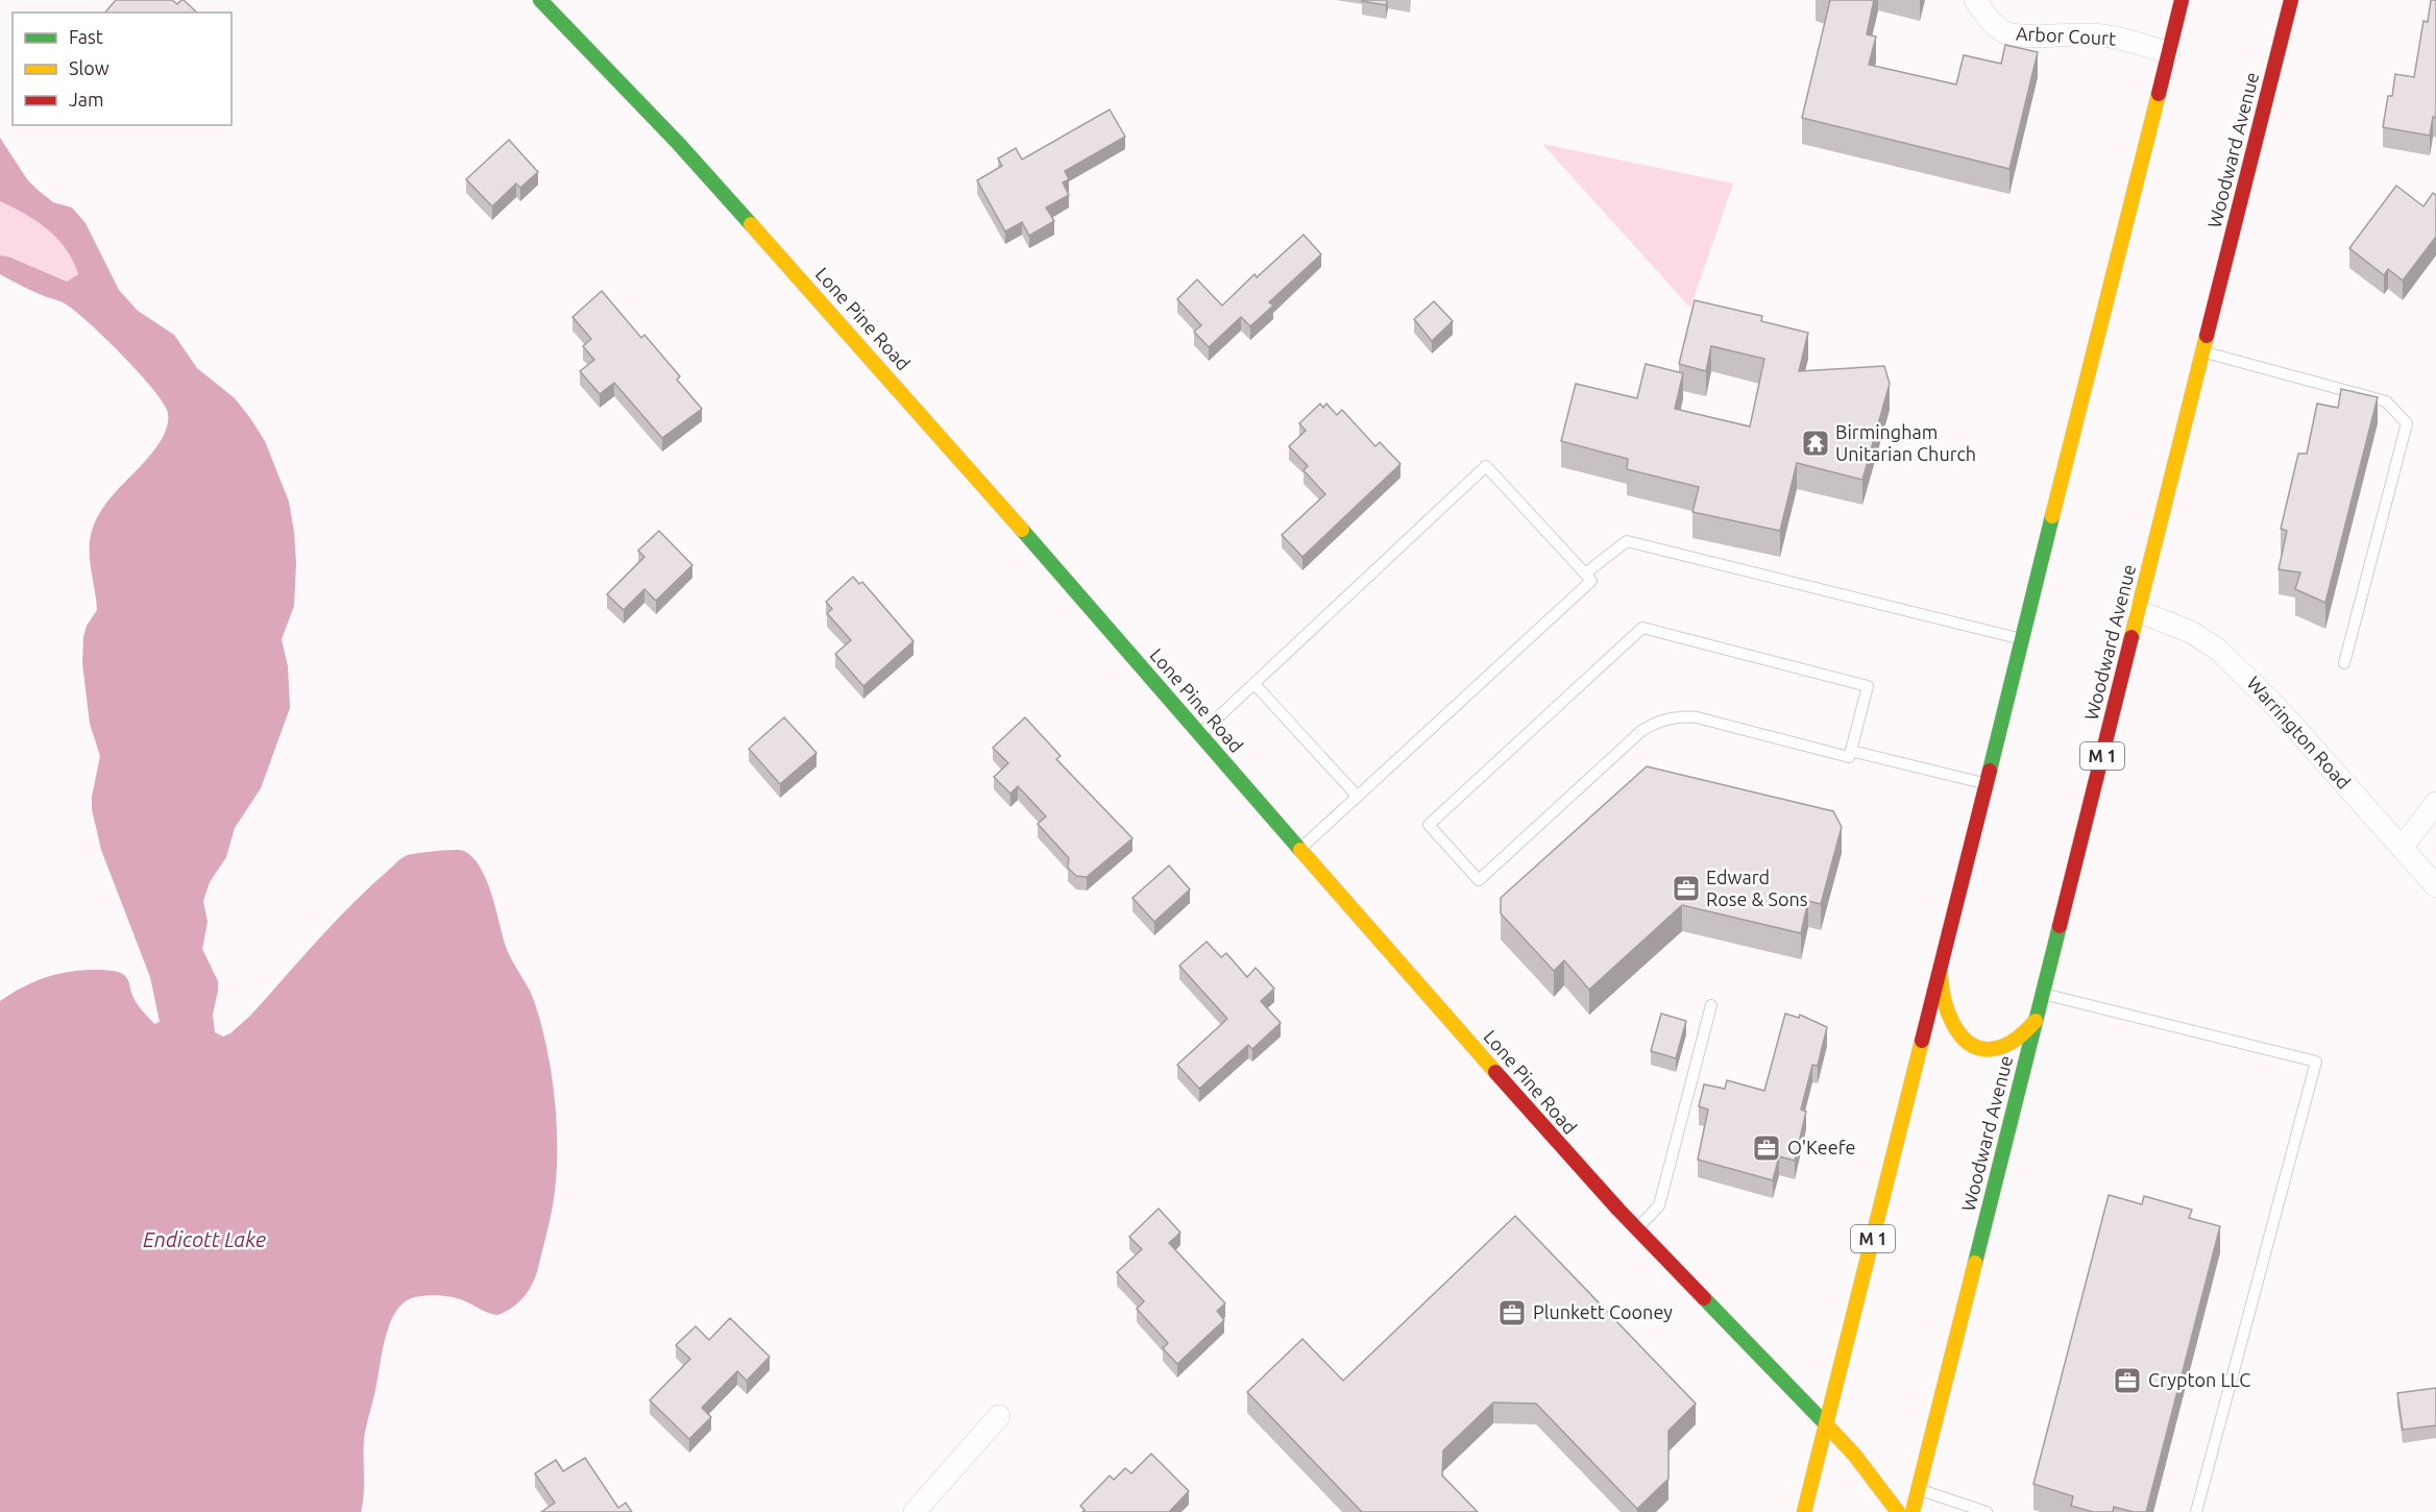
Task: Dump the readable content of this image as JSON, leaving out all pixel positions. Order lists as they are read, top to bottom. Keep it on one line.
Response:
{"streets":{"main road":["Woodward Avenue","Lone Pine Road","M 1"],"street":["Arbor Court","Warrington Road"]},"crossings":[["Arbor Court","M 1"],["Woodward Avenue","Warrington Road"],["Lone Pine Road","M 1"]],"water":["Endicott Lake"],"places":{"temple":["Birmingham Unitarian Church"],"office":["Edward Rose & Sons","O'Keefe","Plunkett Cooney","Crypton LLC"]},"legend":["Fast","Slow","Jam"]}
